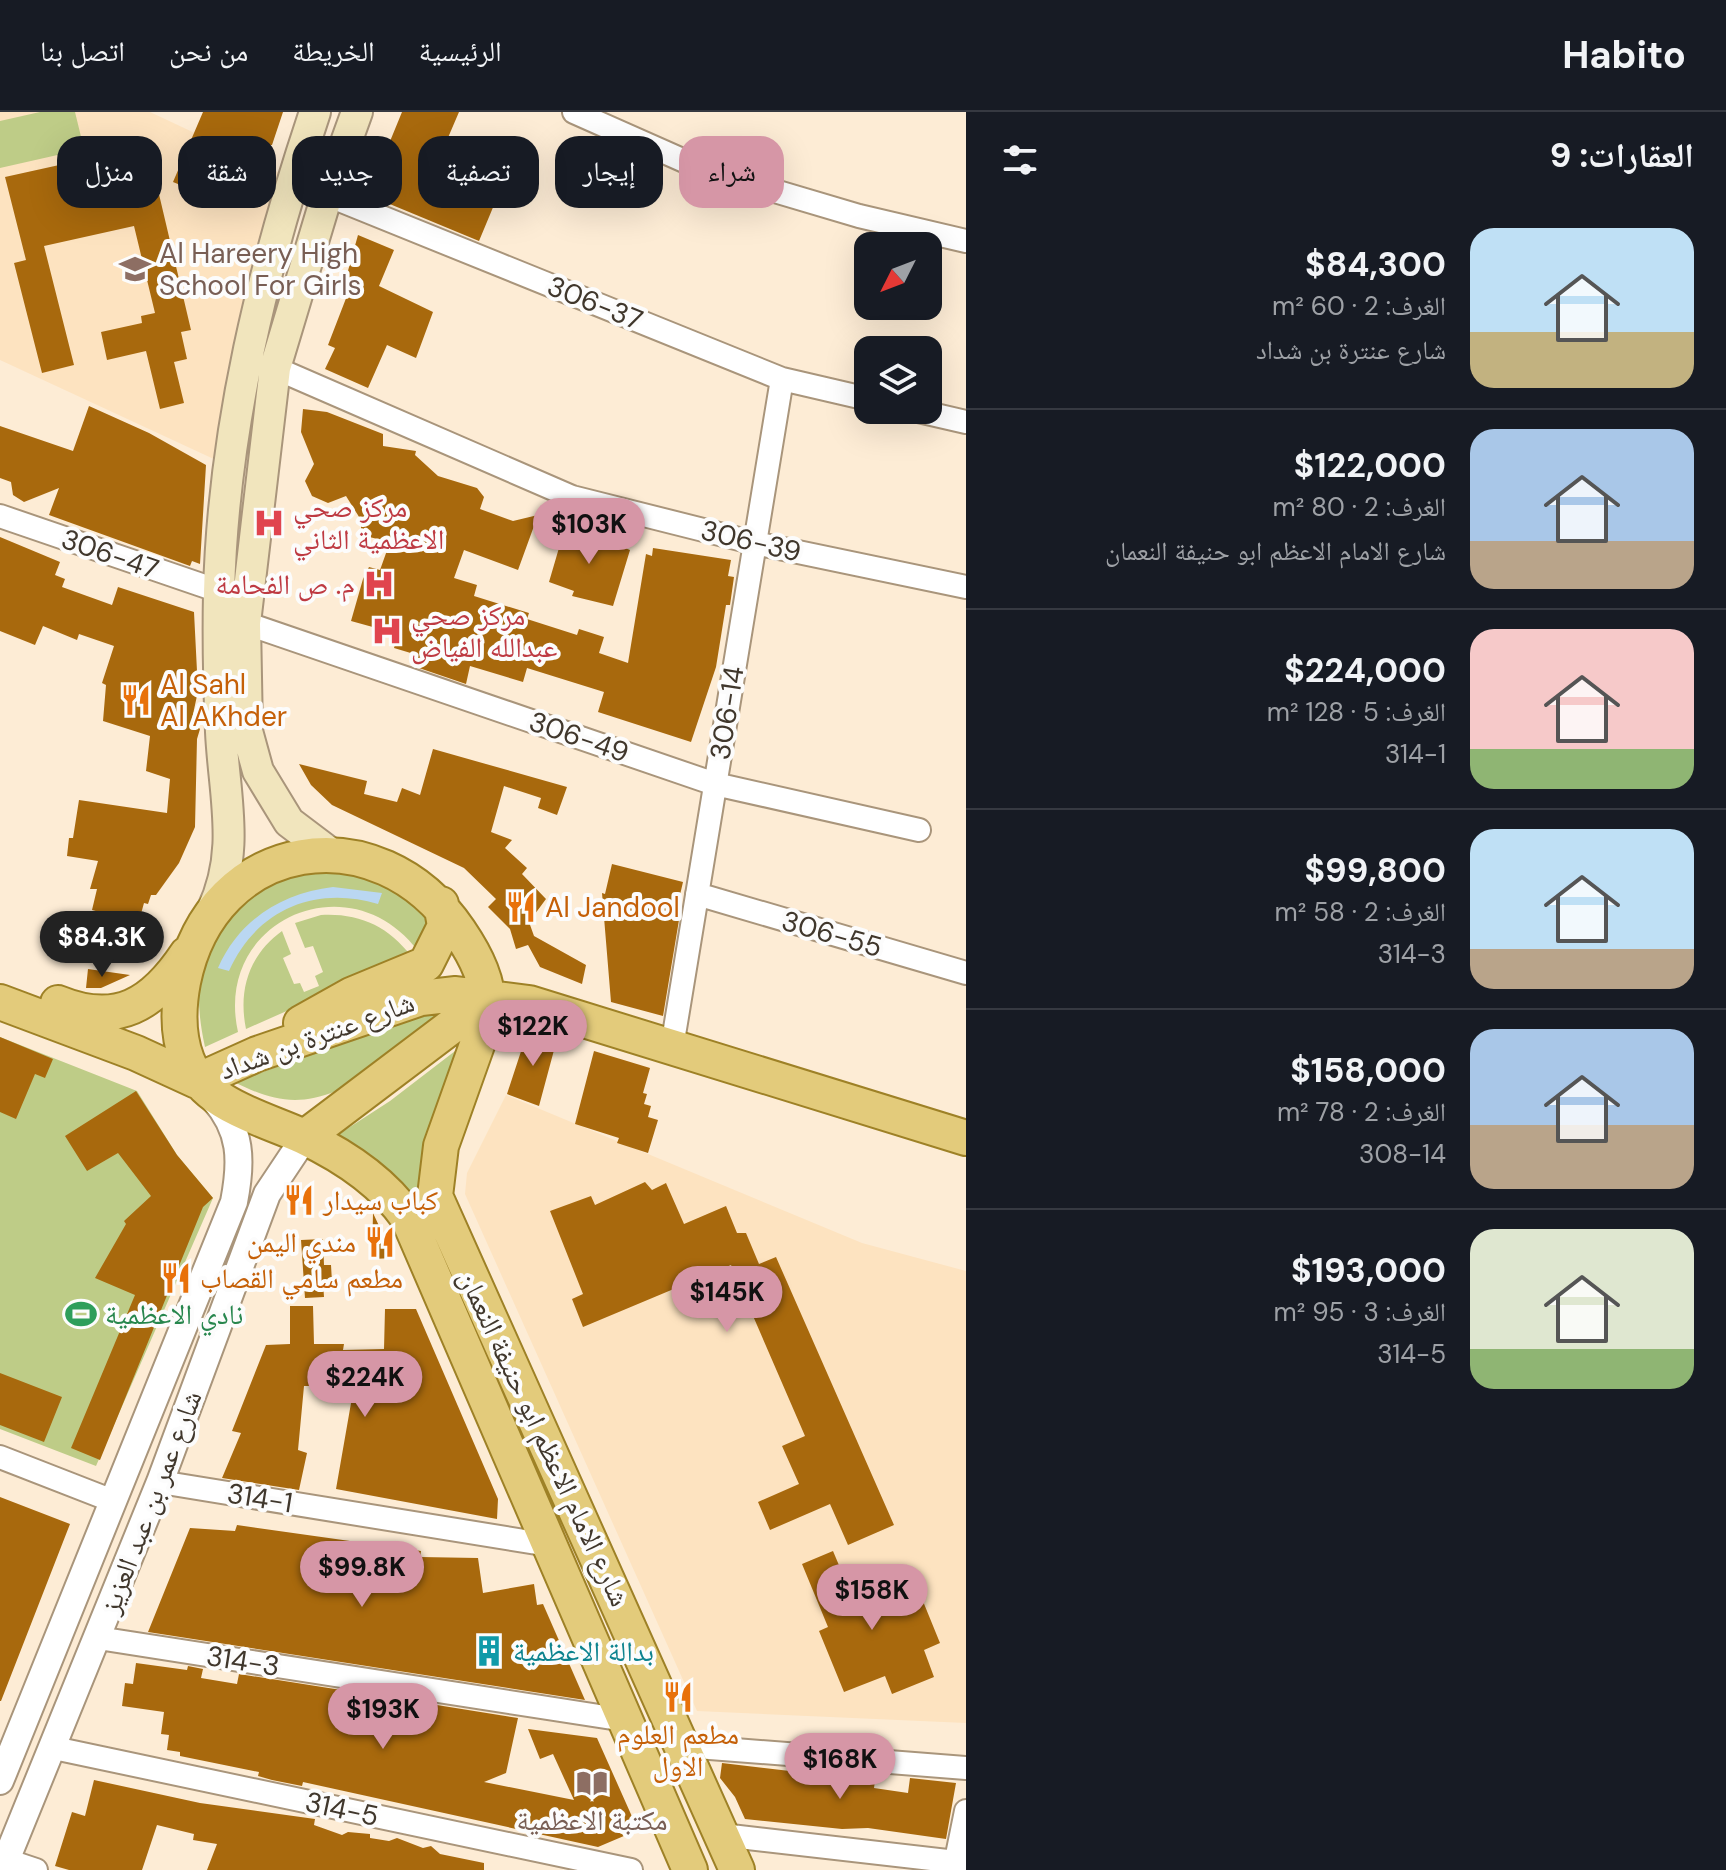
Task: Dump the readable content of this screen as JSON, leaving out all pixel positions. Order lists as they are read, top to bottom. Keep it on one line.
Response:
{"streets":{"main road":["شارع عنترة بن شداد","شارع الامام الاعظم ابو حنيفة النعمان"],"street":["306-37","306-39","306-47","306-14","306-49","306-55","314-1","شارع عمر بن عبد العزيز","314-3","314-5"]},"crossings":[["306-37","306-14"],["306-39","306-14"],["306-14","306-49"],["306-14","306-55"],["306-14","شارع عنترة بن شداد"],["شارع عنترة بن شداد","شارع الامام الاعظم ابو حنيفة النعمان"],["شارع عنترة بن شداد","شارع عمر بن عبد العزيز"],["شارع الامام الاعظم ابو حنيفة النعمان","314-1"],["شارع الامام الاعظم ابو حنيفة النعمان","شارع عمر بن عبد العزيز"],["شارع الامام الاعظم ابو حنيفة النعمان","314-3"],["314-1","شارع عمر بن عبد العزيز"],["شارع عمر بن عبد العزيز","314-3"],["شارع عمر بن عبد العزيز","314-5"]],"places":{"school or university":["Al Hareery High School For Girls"],"hospital":["مركز صحي الاعظمية الثاني","م. ص الفحامة","مركز صحي عبدالله الفياض"],"restaurant":["Al Sahl Al AKhder","Al Jandool","كباب سيدار","مندي اليمن","مطعم سامي القصاب","مطعم العلوم الاول"],"sports":["نادي الاعظمية"],"building":["بدالة الاعظمية"],"library":["مكتبة الاعظمية"]},"north":"bottom left","page":{"header":"Habito","nav":["الرئيسية","الخريطة","من نحن","اتصل بنا"],"heading":"العقارات: 9","chip":["شراء","إيجار","تصفية","جديد","شقة","منزل"],"list":[{"name":"$84,300","note":"الغرف: 2 · 60 m² · شارع عنترة بن شداد"},{"name":"$122,000","note":"الغرف: 2 · 80 m² · شارع الامام الاعظم ابو حنيفة النعمان"},{"name":"$224,000","note":"الغرف: 5 · 128 m² · 314-1"},{"name":"$99,800","note":"الغرف: 2 · 58 m² · 314-3"},{"name":"$158,000","note":"الغرف: 2 · 78 m² · 308-14"},{"name":"$193,000","note":"الغرف: 3 · 95 m² · 314-5"}],"price":["$103K","$84.3K","$122K","$145K","$224K","$99.8K","$158K","$193K","$168K"]}}
